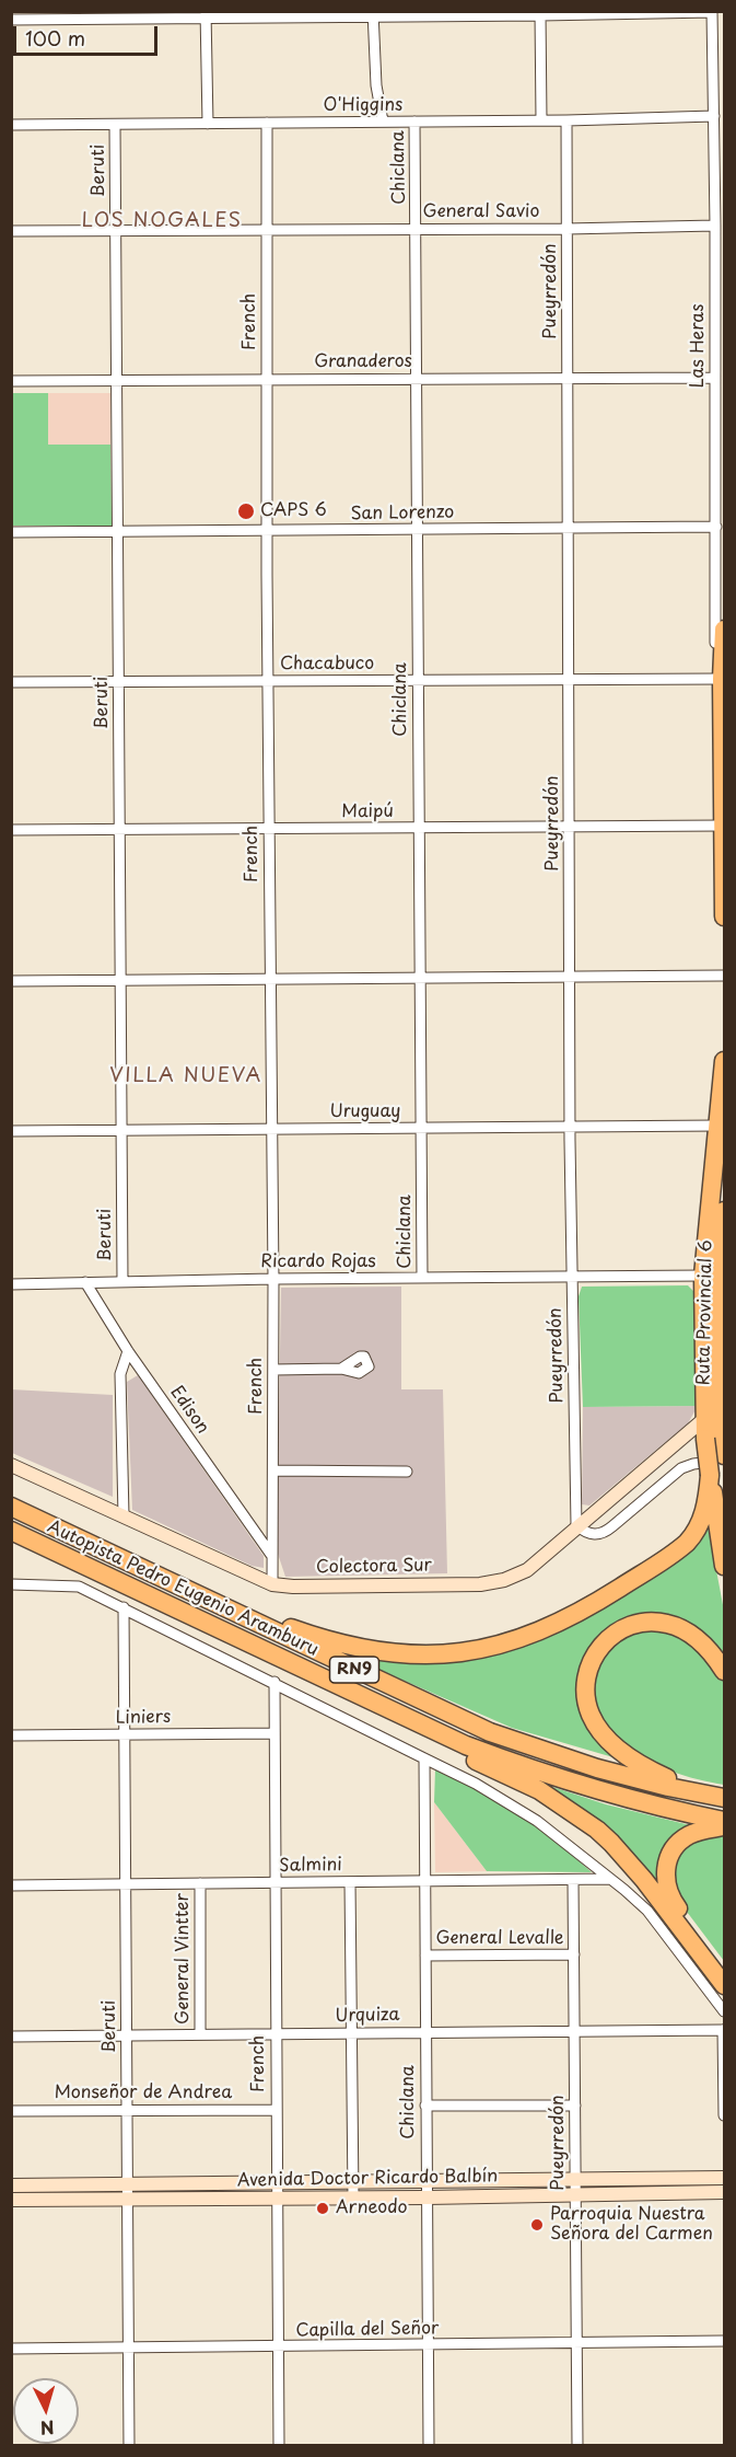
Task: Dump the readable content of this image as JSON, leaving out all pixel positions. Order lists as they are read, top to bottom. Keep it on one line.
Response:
{"streets":{"highway":["Ruta Provincial 6","Autopista Pedro Eugenio Aramburu","RN9"],"main road":["Colectora Sur","Avenida Doctor Ricardo Balbín"],"street":["O'Higgins","Chiclana","Beruti","General Savio","Pueyrredón","French","Las Heras","Granaderos","San Lorenzo","Chacabuco","Maipú","Uruguay","Ricardo Rojas","Edison","Liniers","Salmini","General Levalle","General Vintter","Urquiza","Monseñor de Andrea","Capilla del Señor"]},"crossings":[["O'Higgins","Chiclana"],["O'Higgins","Beruti"],["O'Higgins","Pueyrredón"],["O'Higgins","French"],["O'Higgins","Las Heras"],["Chiclana","General Savio"],["Chiclana","Granaderos"],["Chiclana","San Lorenzo"],["Chiclana","Chacabuco"],["Chiclana","Maipú"],["Chiclana","Uruguay"],["Chiclana","Ricardo Rojas"],["Chiclana","Salmini"],["Chiclana","General Levalle"],["Chiclana","Urquiza"],["Chiclana","Avenida Doctor Ricardo Balbín"],["Chiclana","Capilla del Señor"],["Beruti","General Savio"],["Beruti","Granaderos"],["Beruti","San Lorenzo"],["Beruti","Chacabuco"],["Beruti","Maipú"],["Beruti","Uruguay"],["Beruti","Ricardo Rojas"],["Beruti","Liniers"],["Beruti","Salmini"],["Beruti","Urquiza"],["Beruti","Monseñor de Andrea"],["Beruti","Avenida Doctor Ricardo Balbín"],["Beruti","Capilla del Señor"],["General Savio","Pueyrredón"],["General Savio","French"],["General Savio","Las Heras"],["Pueyrredón","Granaderos"],["Pueyrredón","San Lorenzo"],["Pueyrredón","Chacabuco"],["Pueyrredón","Maipú"],["Pueyrredón","Uruguay"],["Pueyrredón","Ricardo Rojas"],["Pueyrredón","Colectora Sur"],["Pueyrredón","Salmini"],["Pueyrredón","General Levalle"],["Pueyrredón","Urquiza"],["Pueyrredón","Avenida Doctor Ricardo Balbín"],["Pueyrredón","Capilla del Señor"],["French","Granaderos"],["French","San Lorenzo"],["French","Chacabuco"],["French","Maipú"],["French","Uruguay"],["French","Ricardo Rojas"],["French","Edison"],["French","Colectora Sur"],["French","Liniers"],["French","Salmini"],["French","Urquiza"],["French","Monseñor de Andrea"],["French","Avenida Doctor Ricardo Balbín"],["French","Capilla del Señor"],["Las Heras","Granaderos"],["Las Heras","San Lorenzo"],["Las Heras","Chacabuco"],["Uruguay","Ruta Provincial 6"],["Ricardo Rojas","Ruta Provincial 6"],["Ricardo Rojas","Edison"],["Ruta Provincial 6","Colectora Sur"],["Salmini","General Vintter"],["General Vintter","Urquiza"]],"districts":["LOS NOGALES","VILLA NUEVA"],"places":["CAPS 6","Arneodo","Parroquia Nuestra Señora del Carmen"],"scale_bar":"100 m","north":"bottom"}
